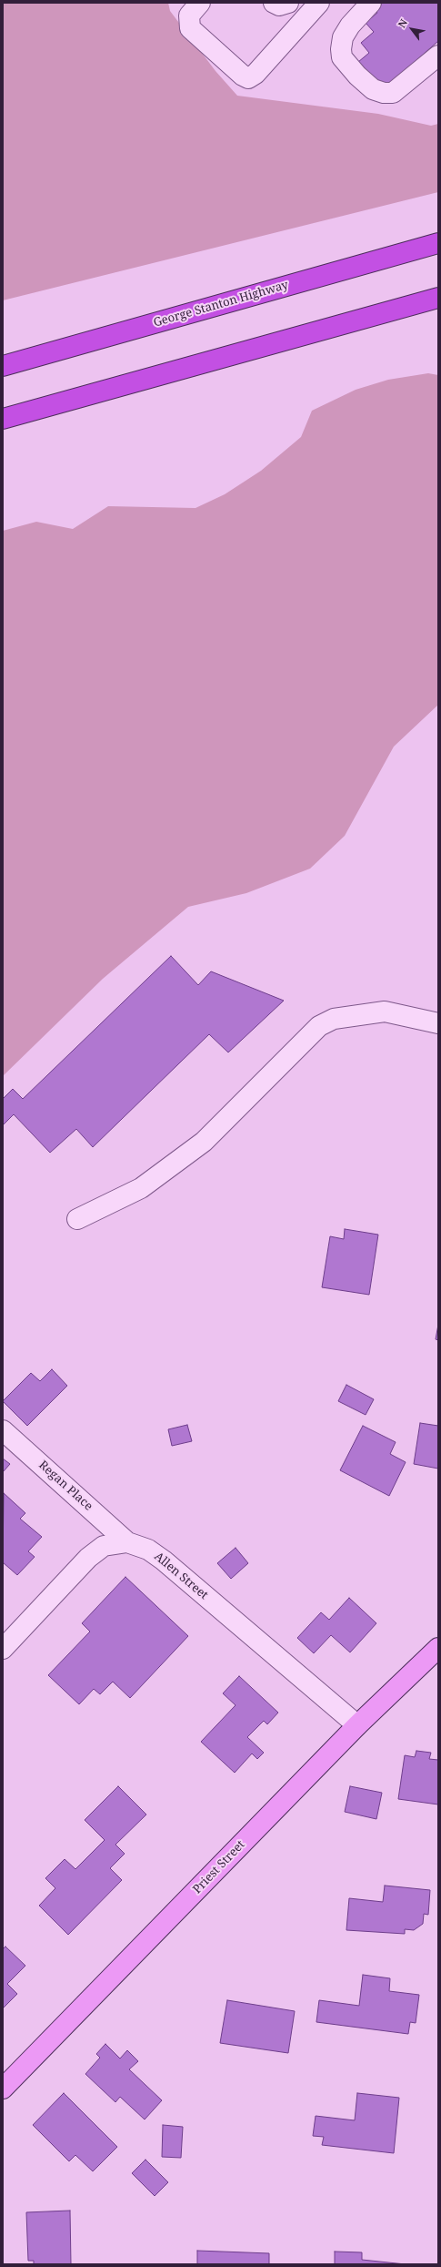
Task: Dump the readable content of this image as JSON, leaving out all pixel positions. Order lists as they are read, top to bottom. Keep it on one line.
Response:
{"streets":{"highway":["George Stanton Highway"],"main road":["Priest Street"],"street":["Regan Place","Allen Street"]},"crossings":[["Regan Place","Allen Street"],["Allen Street","Priest Street"]],"north":"top left"}
